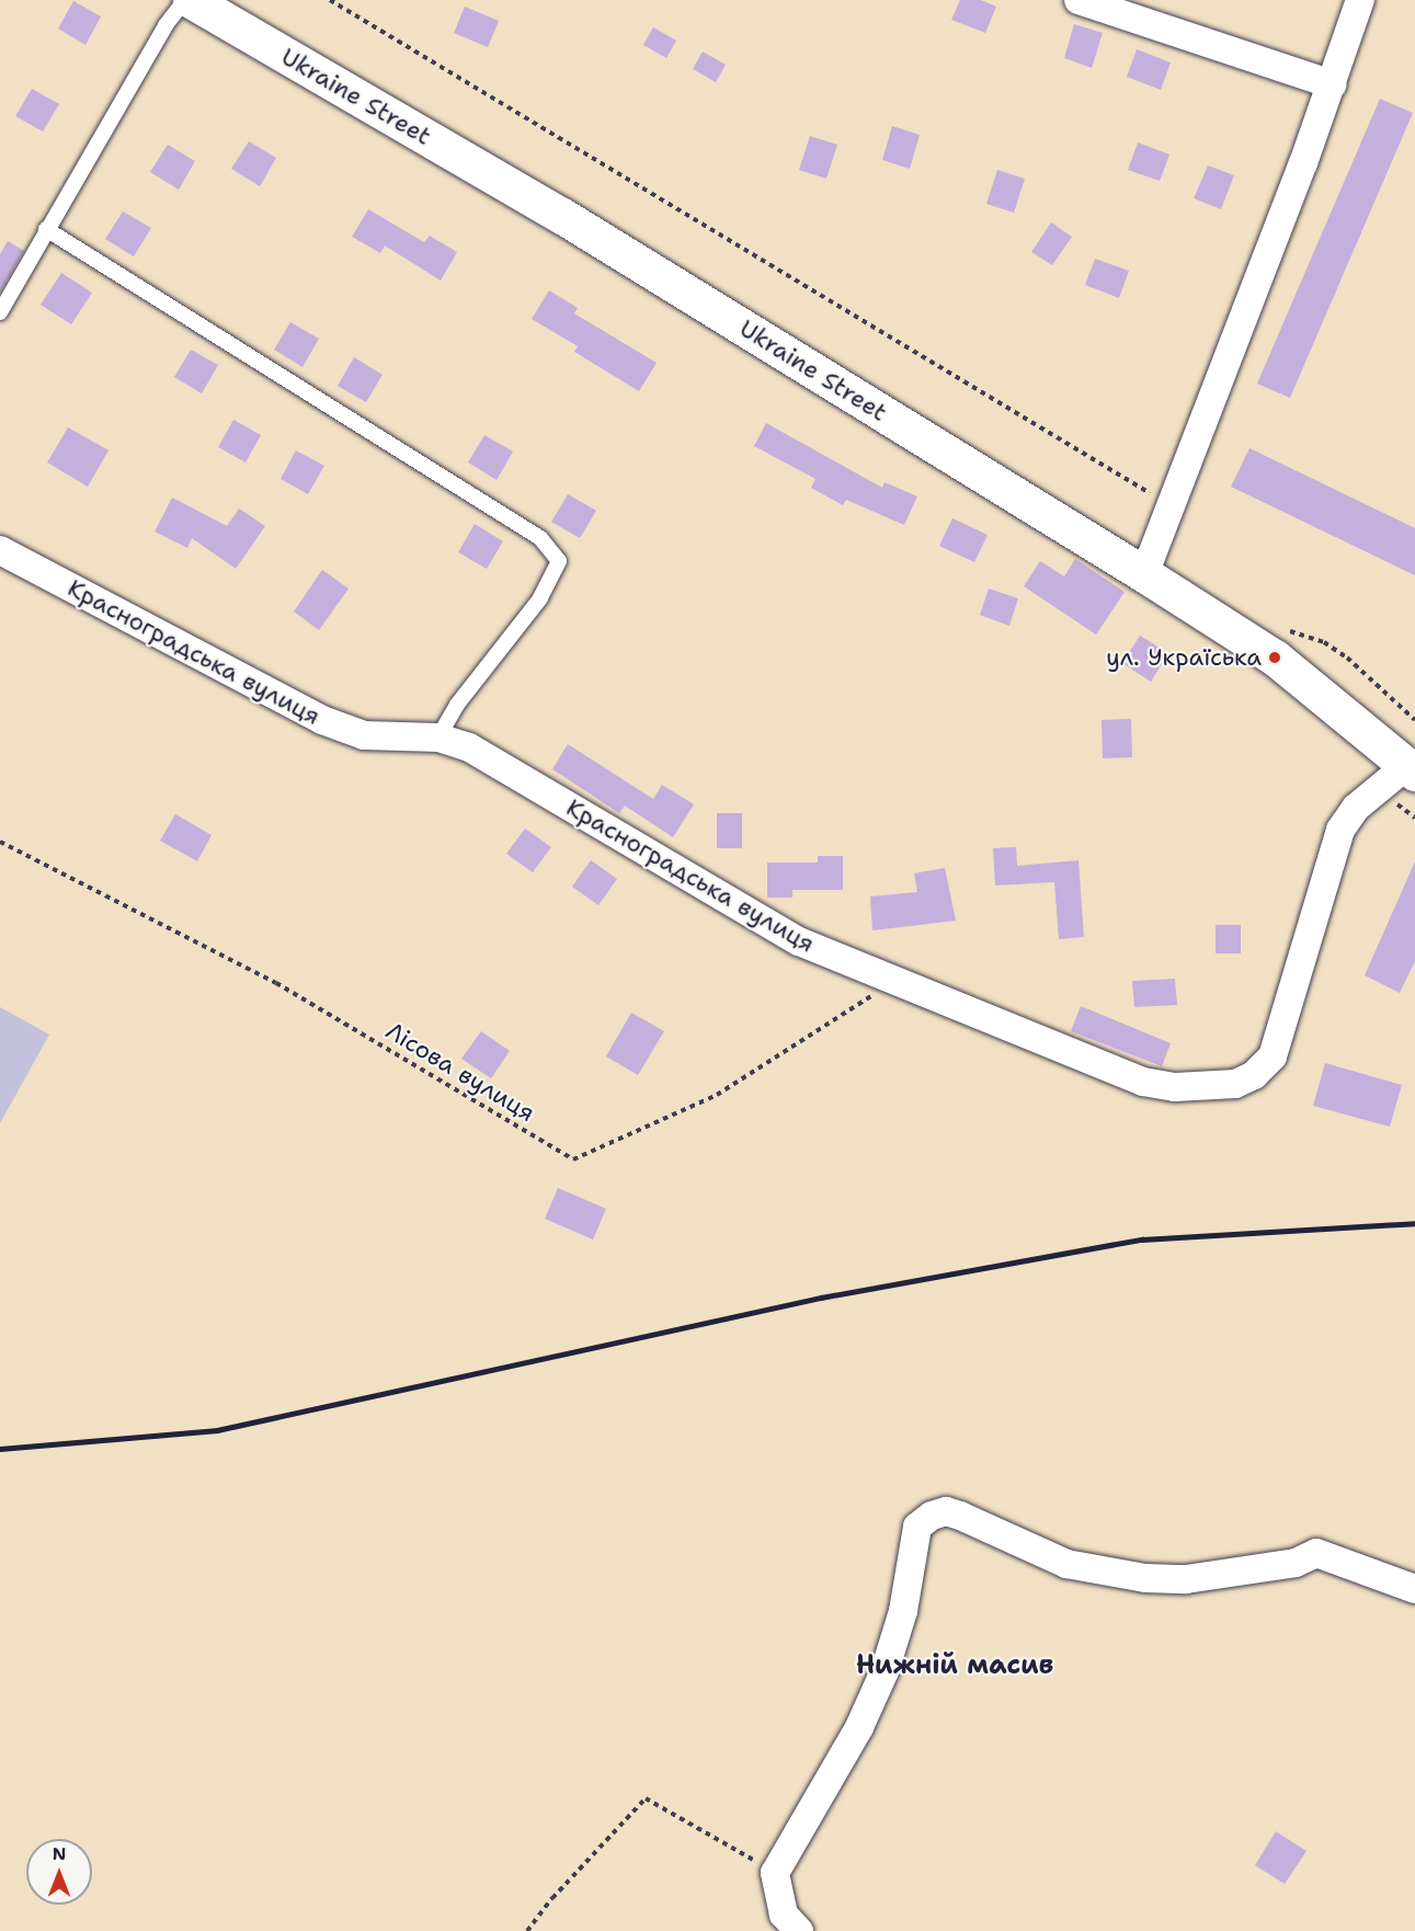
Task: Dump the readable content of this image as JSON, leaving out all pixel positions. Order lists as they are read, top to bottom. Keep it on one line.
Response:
{"streets":{"street":["Ukraine Street","Красноградська вулиця"],"path":["Лісова вулиця"]},"crossings":[["Ukraine Street","Красноградська вулиця"],["Красноградська вулиця","Лісова вулиця"]],"districts":["Нижній масив"],"places":["ул. Україська"],"north":"top"}
